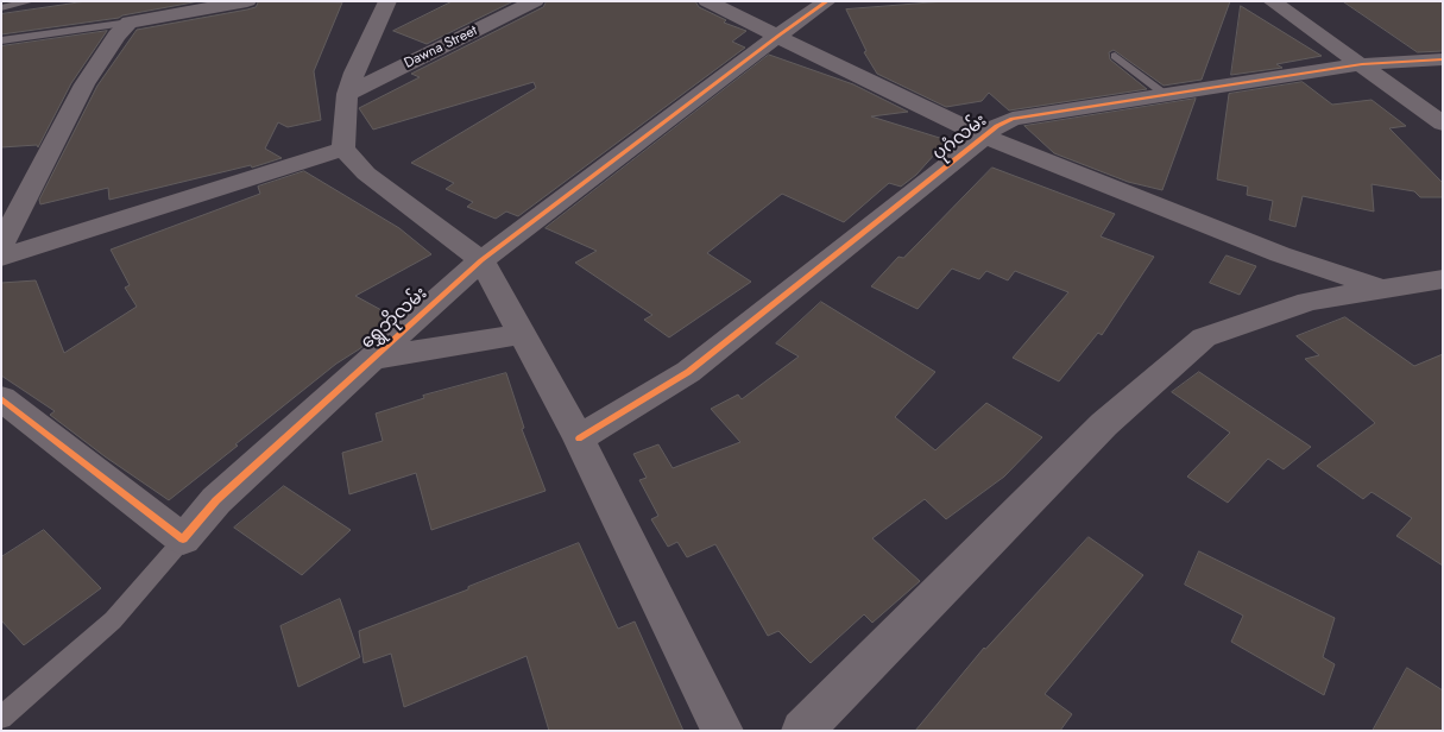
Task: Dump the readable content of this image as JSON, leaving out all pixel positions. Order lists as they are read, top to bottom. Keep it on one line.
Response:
{"streets":{"street":["Dawna Street","ပုဂံလမ်း","ရွှေဘိုလမ်း"]}}
